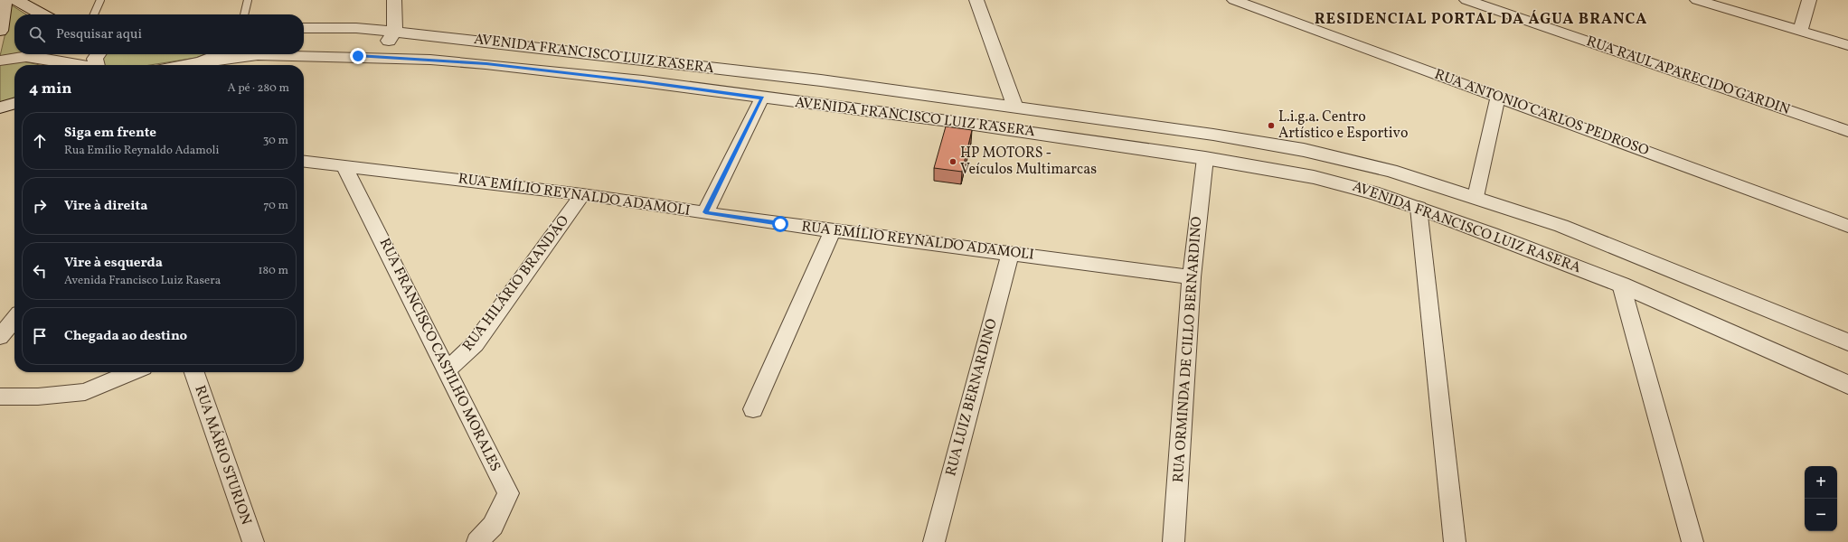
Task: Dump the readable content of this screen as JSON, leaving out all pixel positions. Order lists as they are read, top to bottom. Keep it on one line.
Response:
{"streets":{"street":["AVENIDA FRANCISCO LUIZ RASERA","RUA RAUL APARECIDO GARDIN","RUA ANTONIO CARLOS PEDROSO","RUA EMÍLIO REYNALDO ADAMOLI","RUA HILÁRIO BRANDÃO","RUA ORMINDA DE CILLO BERNARDINO","RUA FRANCISCO CASTILHO MORALES","RUA LUIZ BERNARDINO","RUA MÁRIO STURION"]},"crossings":[["AVENIDA FRANCISCO LUIZ RASERA","RUA ORMINDA DE CILLO BERNARDINO"],["RUA EMÍLIO REYNALDO ADAMOLI","RUA HILÁRIO BRANDÃO"],["RUA EMÍLIO REYNALDO ADAMOLI","RUA ORMINDA DE CILLO BERNARDINO"],["RUA EMÍLIO REYNALDO ADAMOLI","RUA FRANCISCO CASTILHO MORALES"],["RUA EMÍLIO REYNALDO ADAMOLI","RUA LUIZ BERNARDINO"],["RUA HILÁRIO BRANDÃO","RUA FRANCISCO CASTILHO MORALES"]],"districts":["RESIDENCIAL PORTAL DA ÁGUA BRANCA"],"places":["L.i.g.a. Centro Artístico e Esportivo","HP MOTORS - Veículos Multimarcas"],"page":{"search":"Pesquisar aqui","heading":["4 min","A pé · 280 m"],"list":[["Siga em frente","Rua Emílio Reynaldo Adamoli","30 m"],["Vire à direita","70 m"],["Vire à esquerda","Avenida Francisco Luiz Rasera","180 m"],"Chegada ao destino"],"map_buttons":["+","−"]}}
